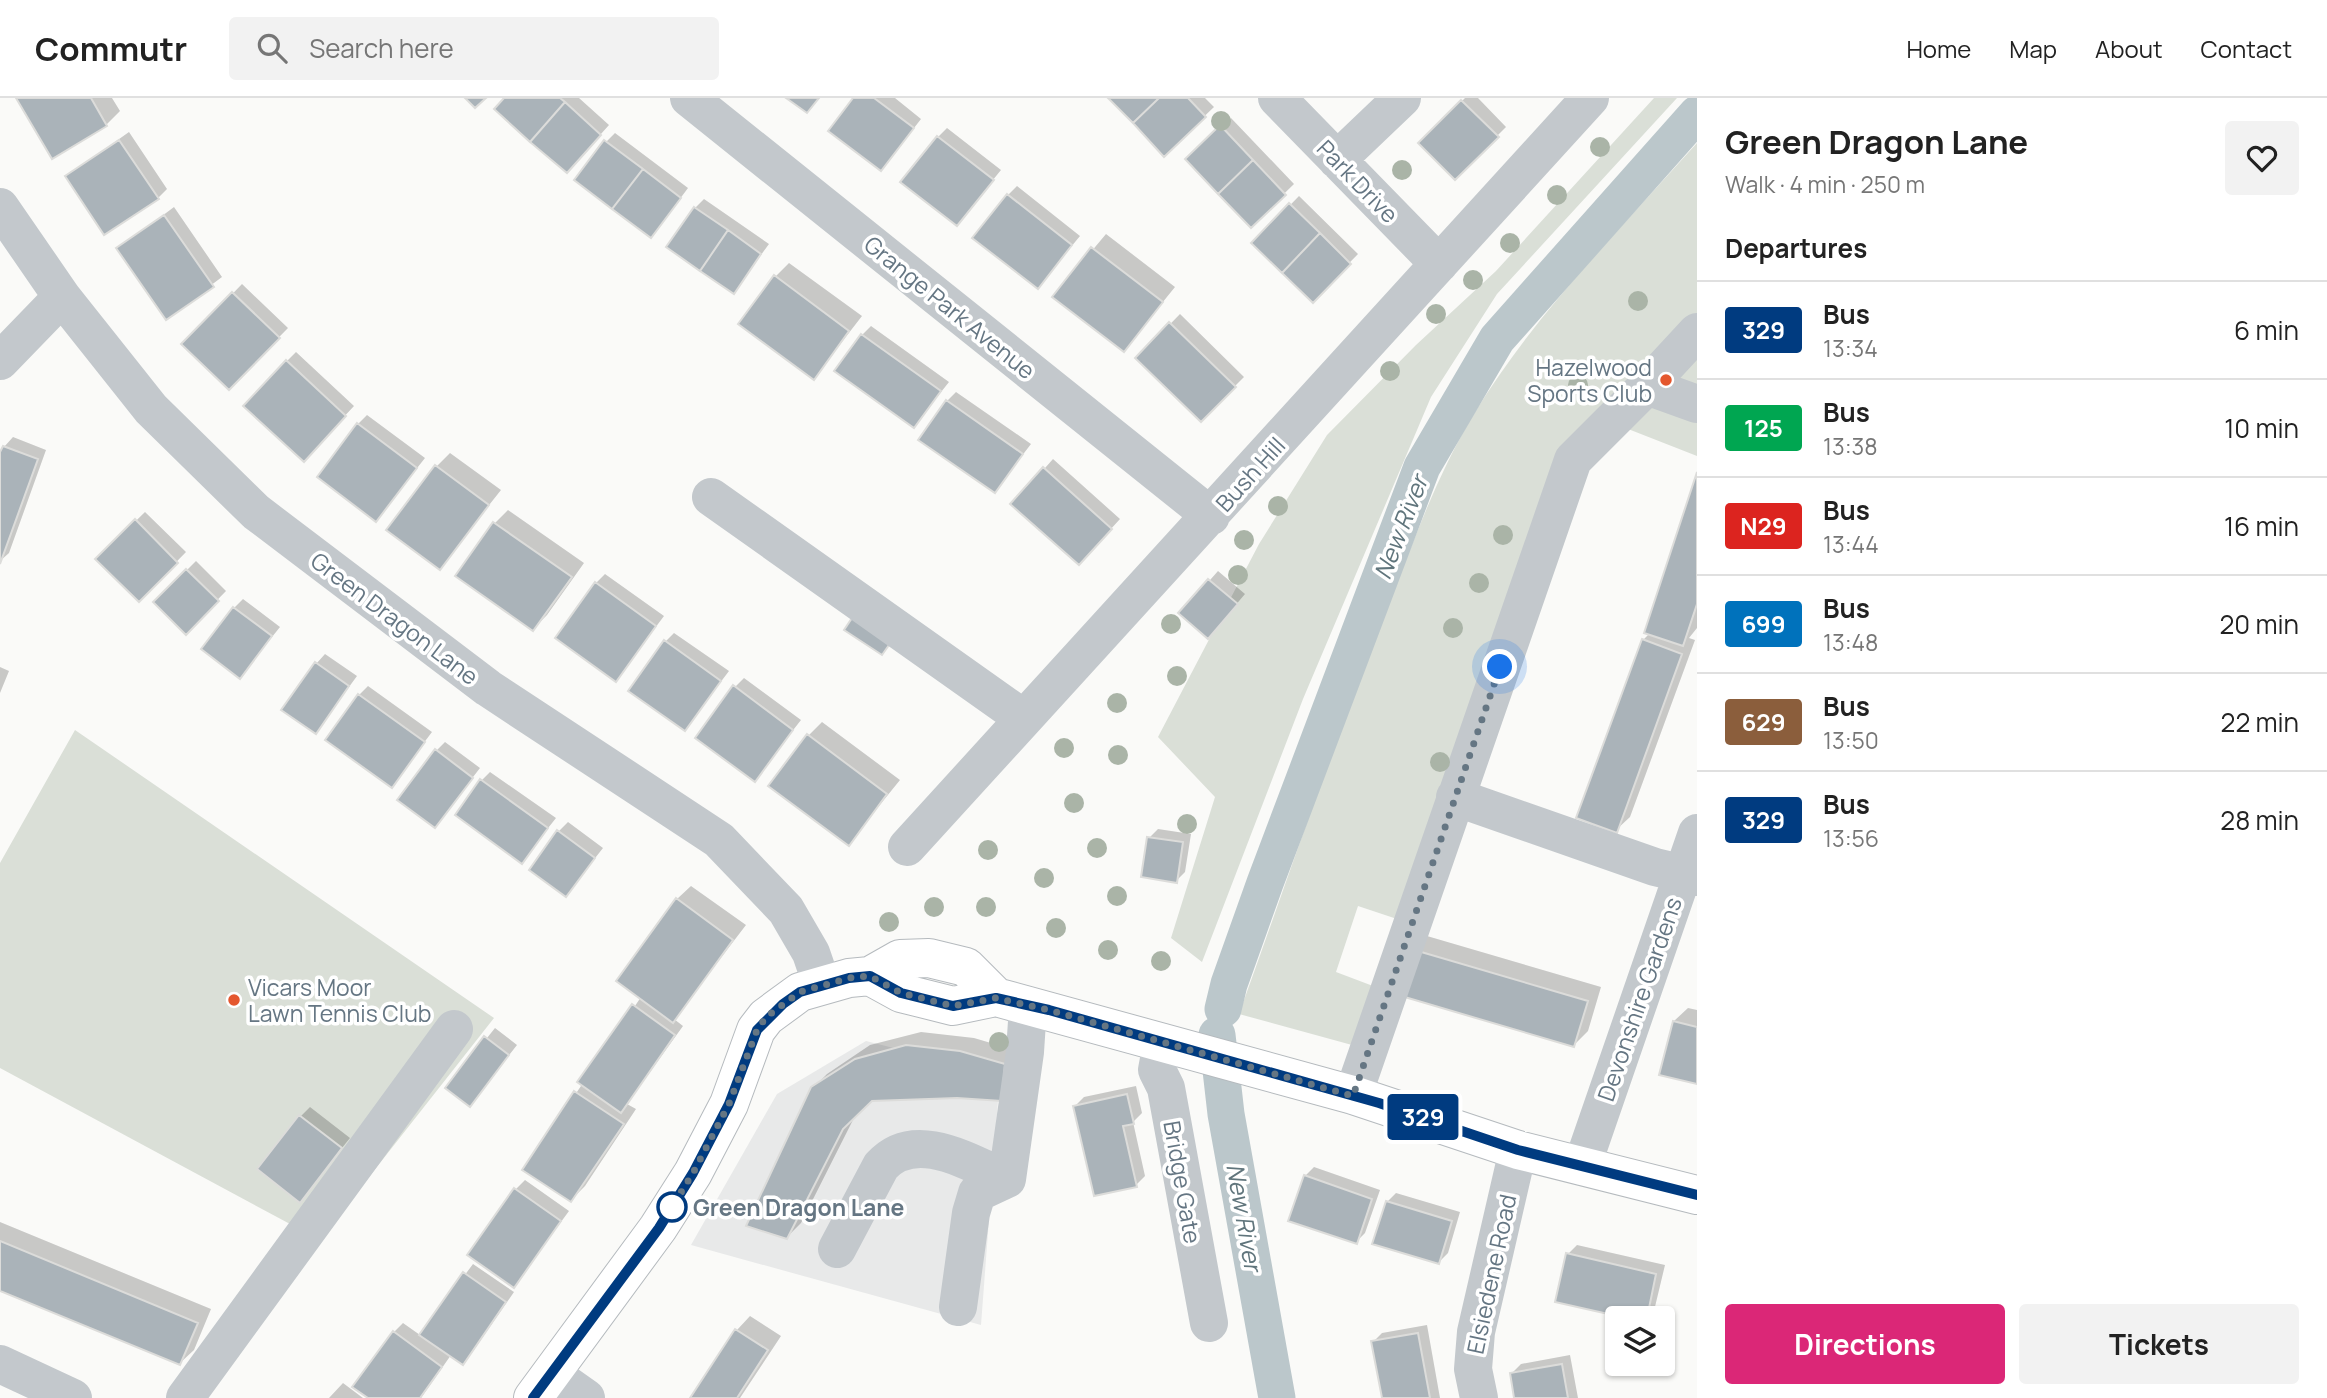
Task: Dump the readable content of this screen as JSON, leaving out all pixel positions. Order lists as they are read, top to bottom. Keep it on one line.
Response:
{"streets":{"street":["Park Drive","Grange Park Avenue","Bush Hill","Green Dragon Lane","Devonshire Gardens","Bridge Gate","Elsiedene Road"]},"crossings":[["Park Drive","Bush Hill"],["Grange Park Avenue","Bush Hill"]],"water":["New River"],"places":["Hazelwood Sports Club","Vicars Moor Lawn Tennis Club","Green Dragon Lane"],"lines":["bus line 329"],"page":{"header":"Commutr","search":"Search here","nav":["Home","Map","About","Contact"],"on_map":"329","heading":[["Green Dragon Lane","Walk · 4 min · 250 m"],"Departures"],"list":[{"mark":"329","name":"Bus","note":"13:34","value":"6 min"},{"mark":"125","name":"Bus","note":"13:38","value":"10 min"},{"mark":"N29","name":"Bus","note":"13:44","value":"16 min"},{"mark":"699","name":"Bus","note":"13:48","value":"20 min"},{"mark":"629","name":"Bus","note":"13:50","value":"22 min"},{"mark":"329","name":"Bus","note":"13:56","value":"28 min"}],"buttons":["Directions","Tickets"]}}
